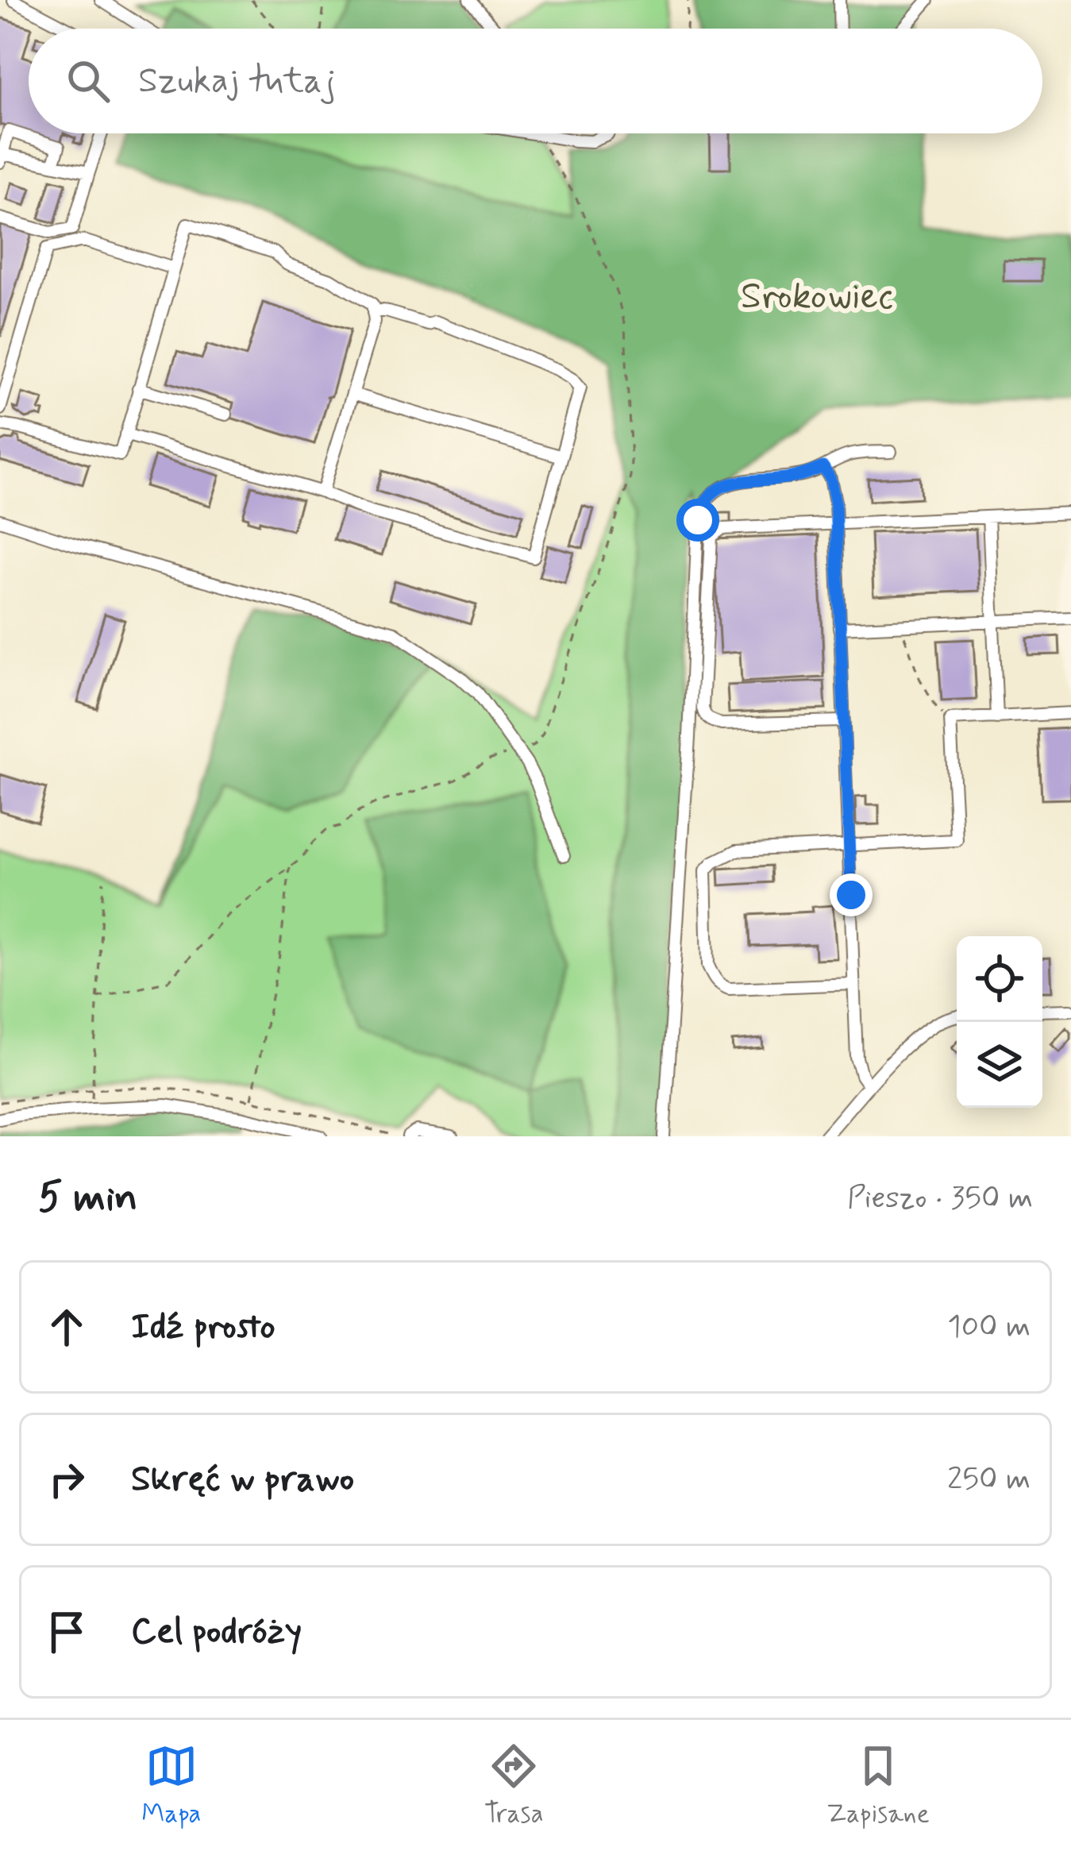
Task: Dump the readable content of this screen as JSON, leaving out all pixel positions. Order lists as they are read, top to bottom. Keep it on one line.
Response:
{"parks":["Srokowiec"],"page":{"search":"Szukaj tutaj","heading":["5 min","Pieszo · 350 m"],"list":[["Idź prosto","100 m"],["Skręć w prawo","250 m"],"Cel podróży"],"nav":["Mapa","Trasa","Zapisane"]}}
